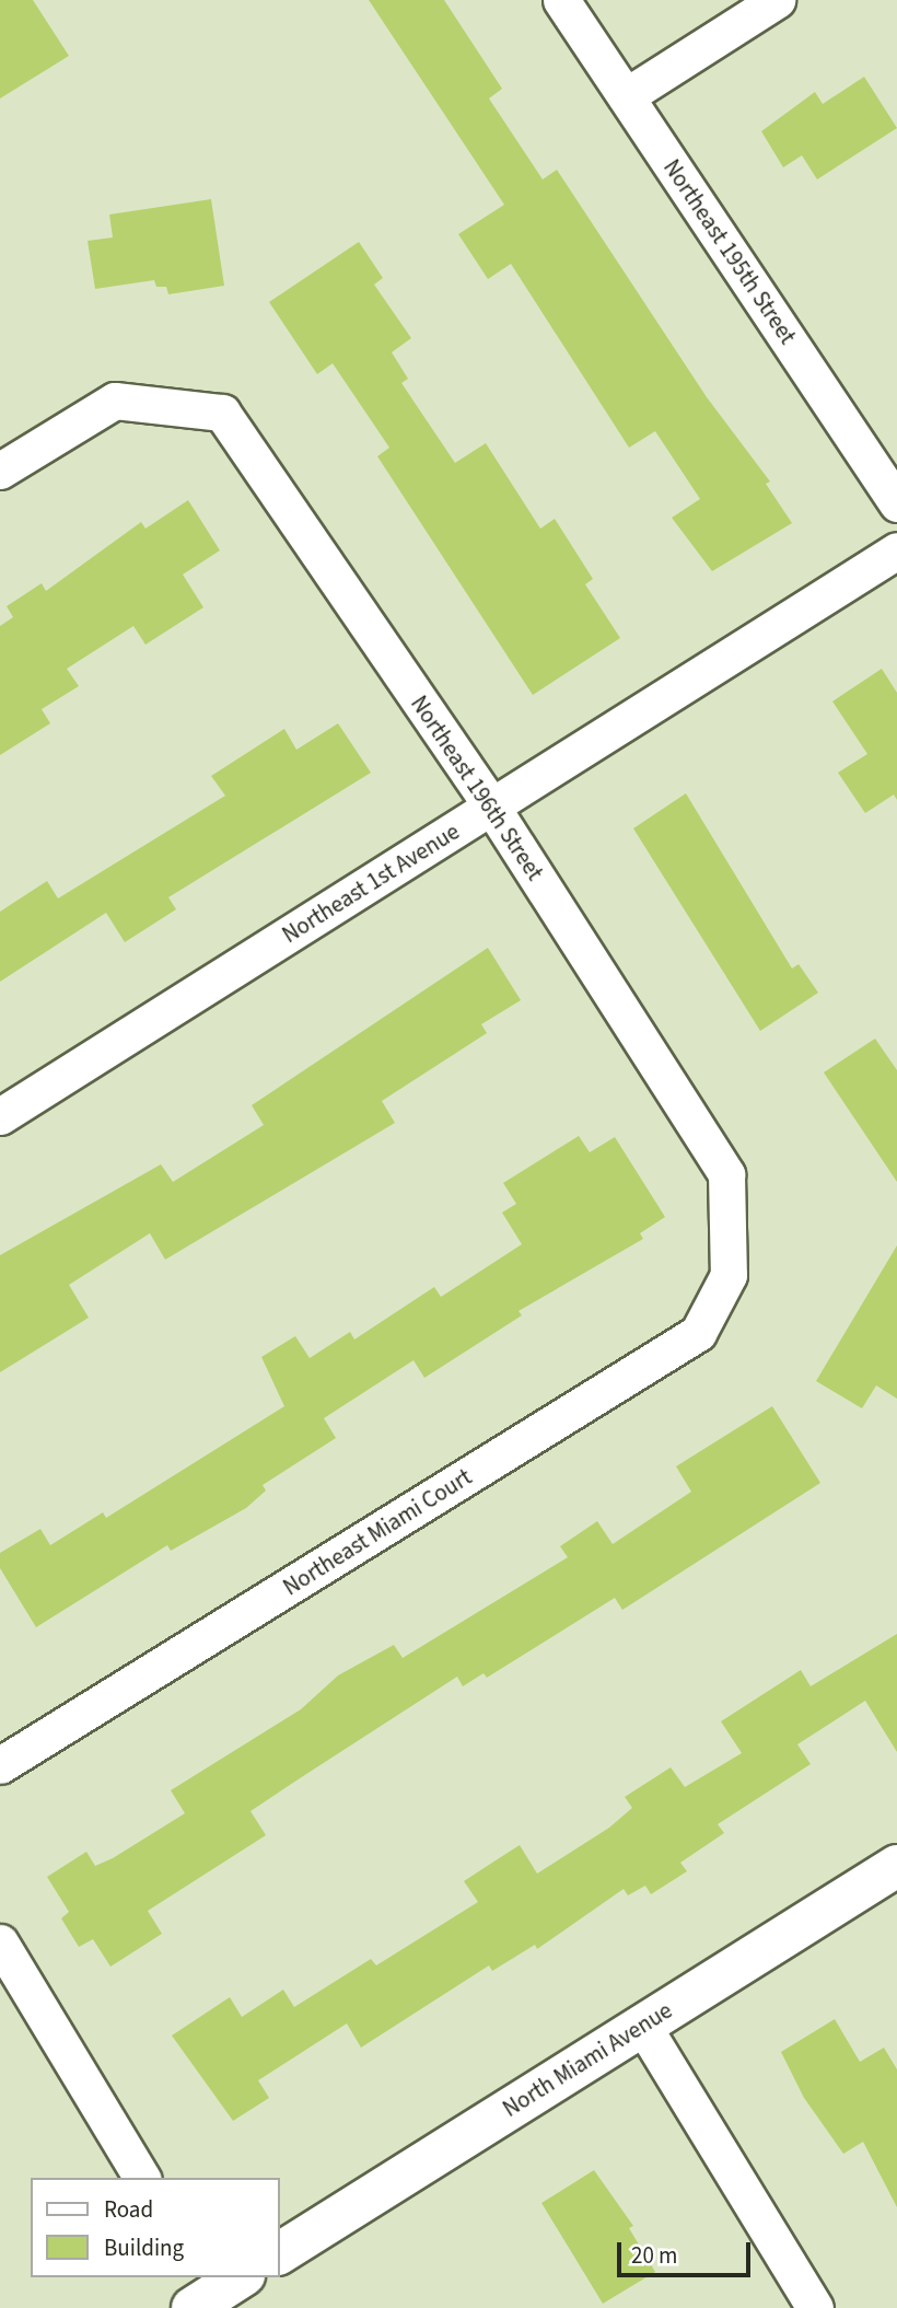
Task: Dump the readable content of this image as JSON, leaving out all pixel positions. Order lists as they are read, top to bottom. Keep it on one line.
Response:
{"streets":{"street":["Northeast 195th Street","Northeast 196th Street","Northeast 1st Avenue","Northeast Miami Court","North Miami Avenue"]},"crossings":[["Northeast 196th Street","Northeast 1st Avenue"],["Northeast 196th Street","Northeast Miami Court"]],"legend":["Road","Building"],"scale_bar":"20 m"}
